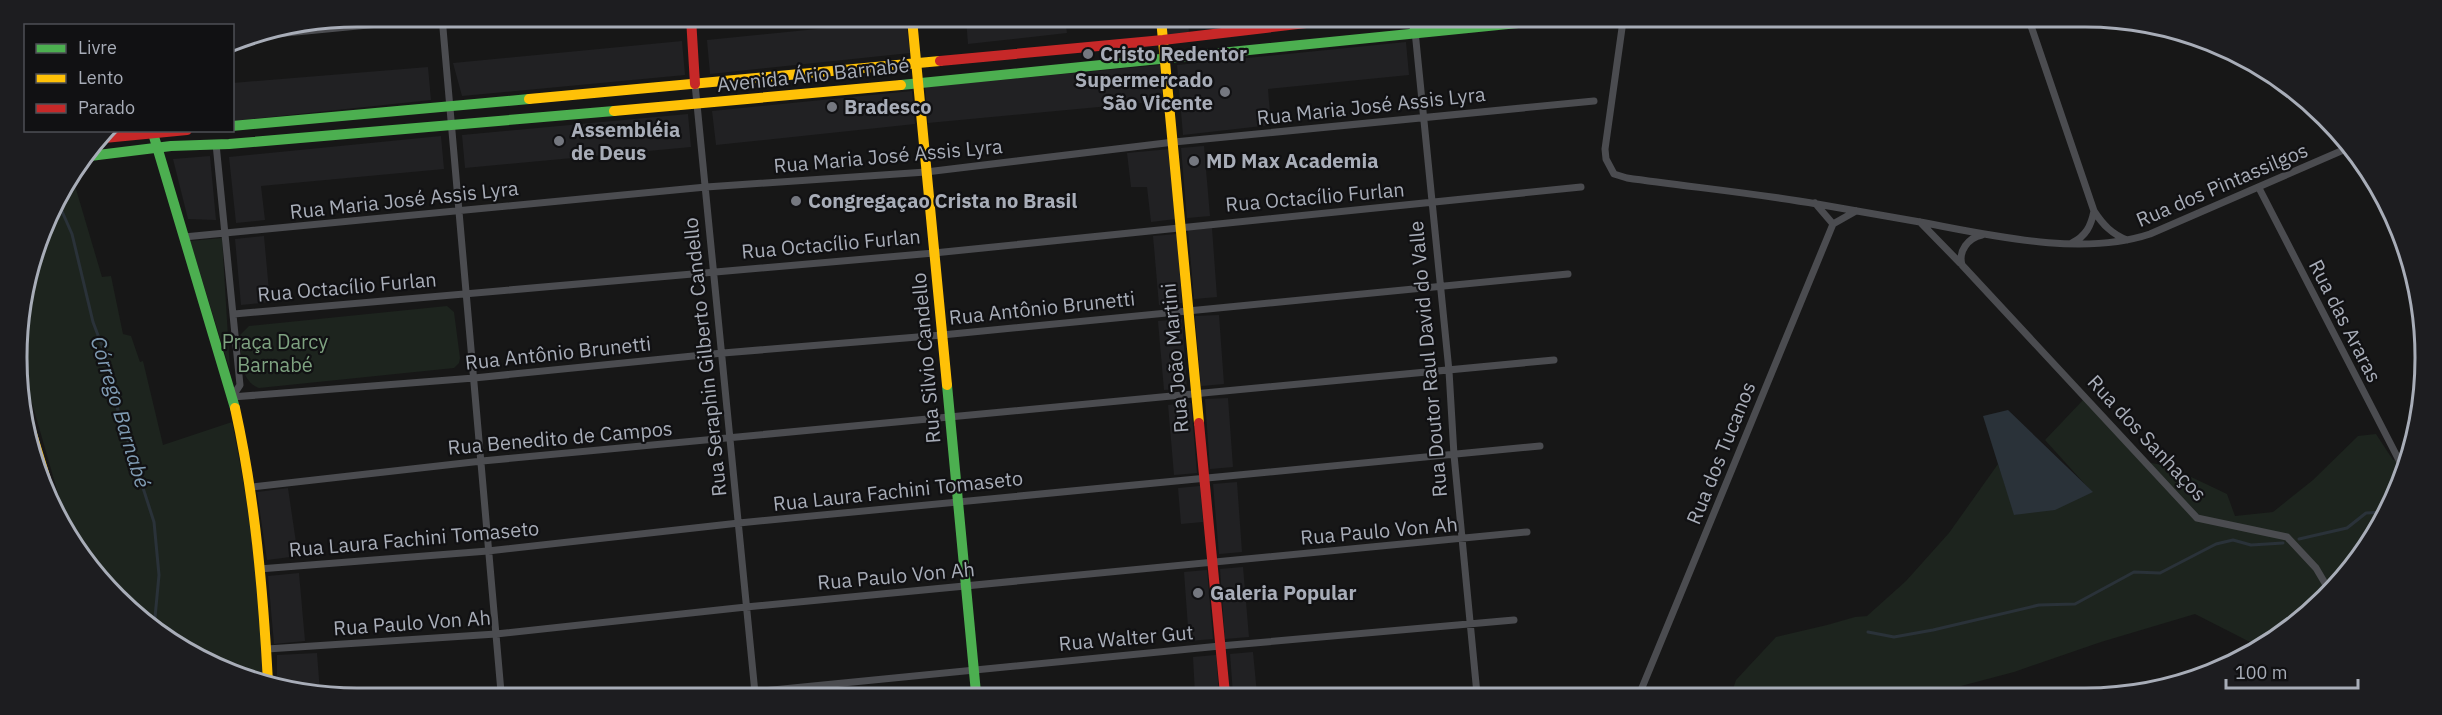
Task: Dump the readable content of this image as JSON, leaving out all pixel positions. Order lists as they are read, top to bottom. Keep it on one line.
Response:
{"streets":{"main road":["Avenida Ário Barnabé","Rua Seraphin Gilberto Candello","Rua Silvio Candello","Rua João Martini"],"street":["Rua Maria José Assis Lyra","Rua dos Pintassilgos","Rua Octacílio Furlan","Rua Antônio Brunetti","Rua das Araras","Rua Doutor Raul David do Valle","Rua Benedito de Campos","Rua dos Sanhaços","Rua dos Tucanos","Rua Laura Fachini Tomaseto","Rua Paulo Von Ah","Rua Walter Gut"]},"crossings":[["Avenida Ário Barnabé","Rua Seraphin Gilberto Candello"],["Avenida Ário Barnabé","Rua Silvio Candello"],["Avenida Ário Barnabé","Rua João Martini"],["Rua Maria José Assis Lyra","Rua Seraphin Gilberto Candello"],["Rua Maria José Assis Lyra","Rua Silvio Candello"],["Rua Maria José Assis Lyra","Rua João Martini"],["Rua Maria José Assis Lyra","Rua Doutor Raul David do Valle"],["Rua dos Pintassilgos","Rua das Araras"],["Rua dos Pintassilgos","Rua dos Sanhaços"],["Rua Octacílio Furlan","Rua Seraphin Gilberto Candello"],["Rua Octacílio Furlan","Rua Silvio Candello"],["Rua Octacílio Furlan","Rua João Martini"],["Rua Octacílio Furlan","Rua Doutor Raul David do Valle"],["Rua Antônio Brunetti","Rua Seraphin Gilberto Candello"],["Rua Antônio Brunetti","Rua Silvio Candello"],["Rua Antônio Brunetti","Rua João Martini"],["Rua Antônio Brunetti","Rua Doutor Raul David do Valle"],["Rua Seraphin Gilberto Candello","Rua Benedito de Campos"],["Rua Seraphin Gilberto Candello","Rua Laura Fachini Tomaseto"],["Rua Seraphin Gilberto Candello","Rua Paulo Von Ah"],["Rua Silvio Candello","Rua Benedito de Campos"],["Rua Silvio Candello","Rua Laura Fachini Tomaseto"],["Rua Silvio Candello","Rua Paulo Von Ah"],["Rua Silvio Candello","Rua Walter Gut"],["Rua João Martini","Rua Benedito de Campos"],["Rua João Martini","Rua Laura Fachini Tomaseto"],["Rua João Martini","Rua Paulo Von Ah"],["Rua João Martini","Rua Walter Gut"],["Rua Doutor Raul David do Valle","Rua Benedito de Campos"],["Rua Doutor Raul David do Valle","Rua Laura Fachini Tomaseto"],["Rua Doutor Raul David do Valle","Rua Paulo Von Ah"],["Rua Doutor Raul David do Valle","Rua Walter Gut"]],"water":["Córrego Barnabé"],"parks":["Praça Darcy Barnabé"],"places":["Cristo Redentor","Supermercado São Vicente","Bradesco","Assembléia de Deus","MD Max Academia","Congregaçao Crista no Brasil","Galeria Popular"],"legend":["Livre","Lento","Parado"],"scale_bar":"100 m"}
